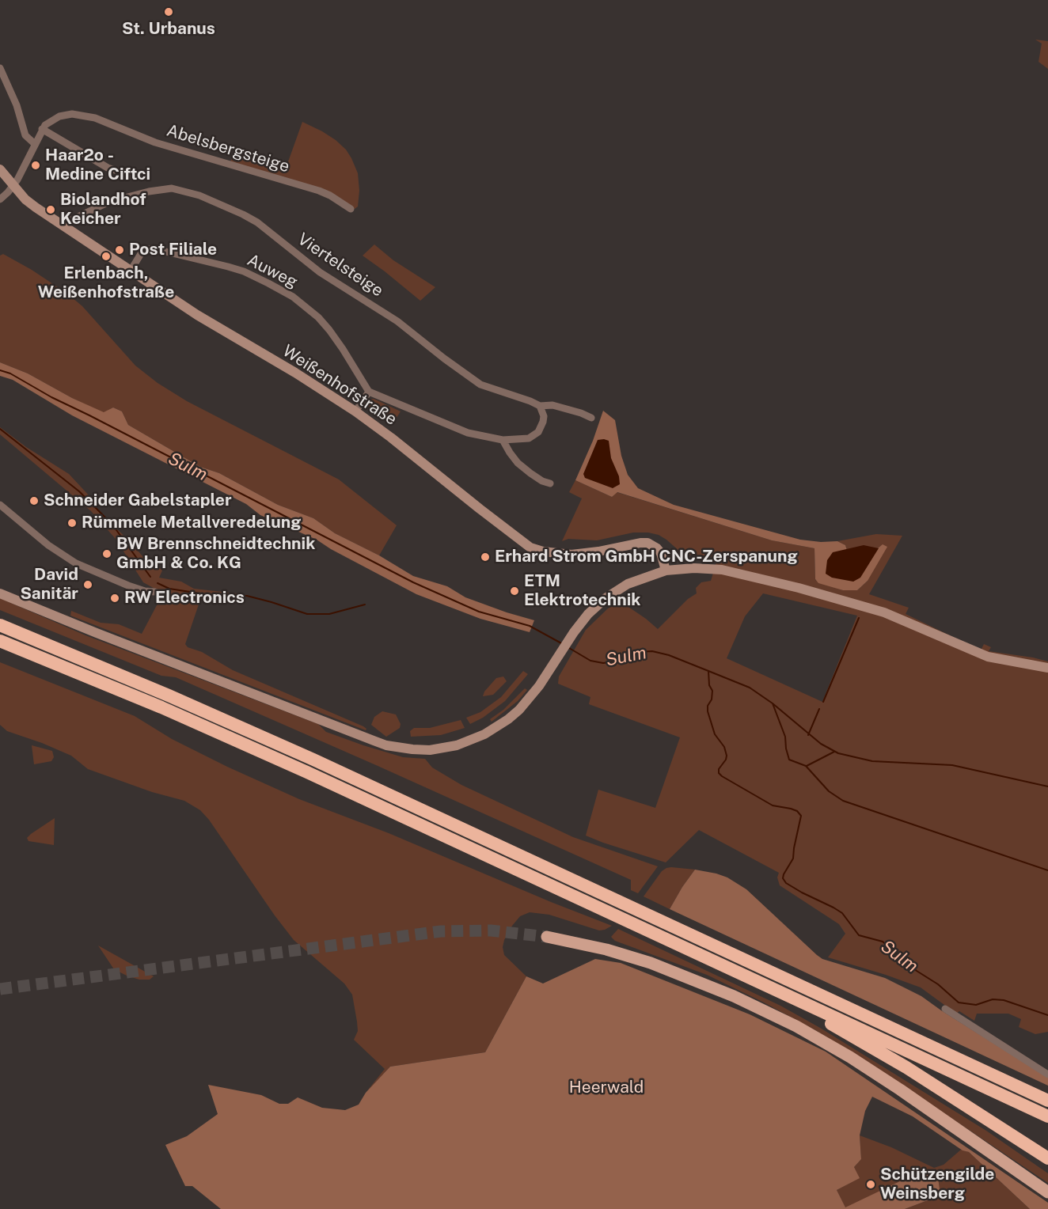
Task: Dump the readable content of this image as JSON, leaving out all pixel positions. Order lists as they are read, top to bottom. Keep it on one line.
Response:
{"streets":{"street":["Abelsbergsteige","Viertelsteige","Auweg","Weißenhofstraße"]},"crossings":[["Viertelsteige","Weißenhofstraße"],["Auweg","Weißenhofstraße"]],"water":["Sulm"],"parks":["Heerwald"],"places":["St. Urbanus","Haar2o - Medine Ciftci","Biolandhof Keicher","Post Filiale","Erlenbach, Weißenhofstraße","Schneider Gabelstapler","Rümmele Metallveredelung","BW Brennschneidtechnik GmbH & Co. KG","Erhard Strom GmbH CNC-Zerspanung","David Sanitär","ETM Elektrotechnik","RW Electronics","Schützengilde Weinsberg"]}
